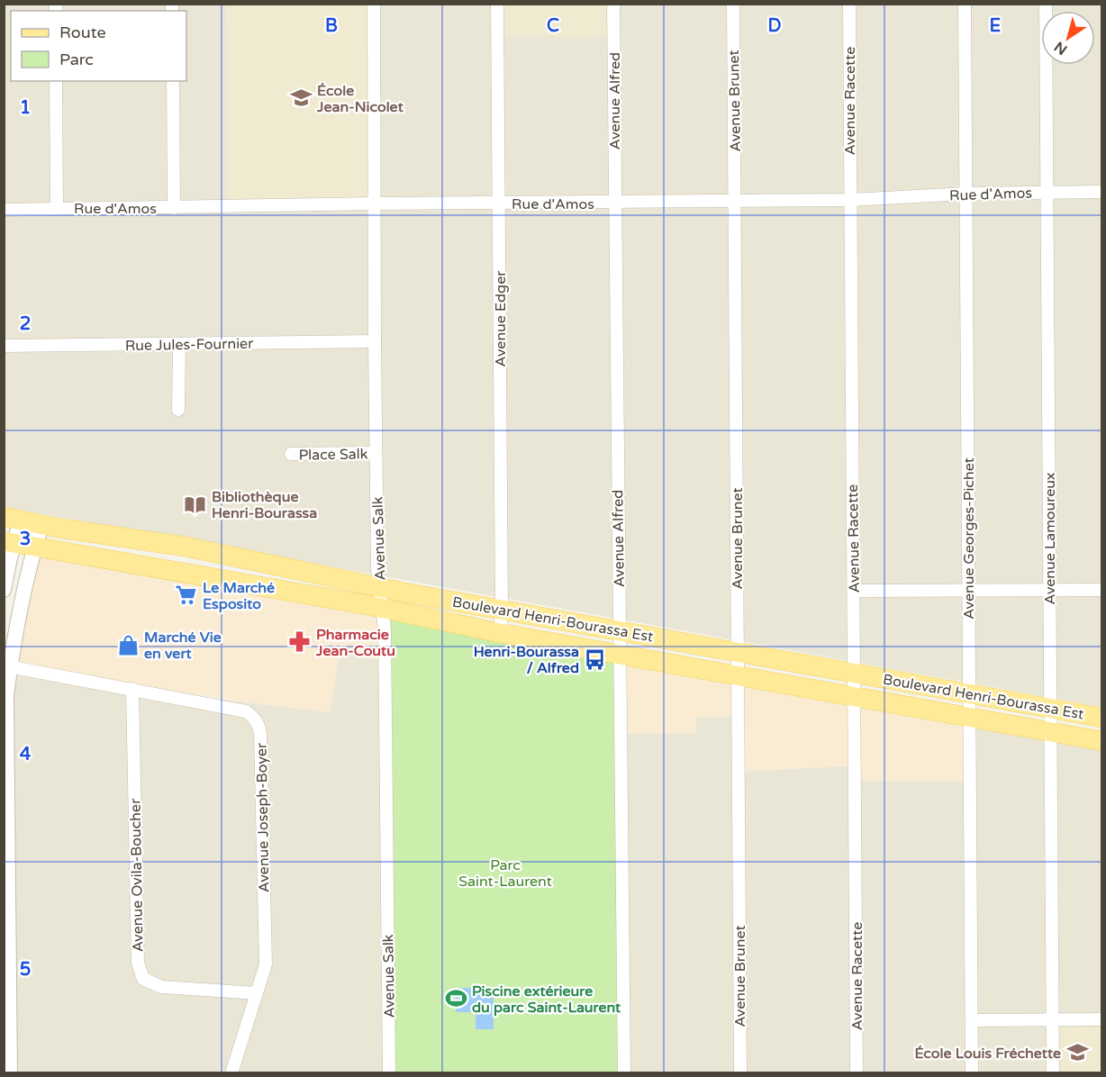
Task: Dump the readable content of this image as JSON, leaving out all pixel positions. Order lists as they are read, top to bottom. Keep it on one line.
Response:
{"streets":{"main road":["Boulevard Henri-Bourassa Est"],"street":["Avenue Alfred","Avenue Brunet","Avenue Racette","Rue d'Amos","Avenue Edger","Rue Jules-Fournier","Place Salk","Avenue Salk","Avenue Georges-Pichet","Avenue Lamoureux","Avenue Joseph-Boyer","Avenue Ovila-Boucher"]},"crossings":[["Avenue Alfred","Rue d'Amos"],["Avenue Alfred","Boulevard Henri-Bourassa Est"],["Avenue Brunet","Rue d'Amos"],["Avenue Brunet","Boulevard Henri-Bourassa Est"],["Avenue Racette","Rue d'Amos"],["Avenue Racette","Boulevard Henri-Bourassa Est"],["Rue d'Amos","Avenue Edger"],["Rue d'Amos","Avenue Salk"],["Rue d'Amos","Avenue Georges-Pichet"],["Rue d'Amos","Avenue Lamoureux"],["Avenue Edger","Boulevard Henri-Bourassa Est"],["Rue Jules-Fournier","Avenue Salk"],["Place Salk","Avenue Salk"],["Avenue Salk","Boulevard Henri-Bourassa Est"],["Avenue Georges-Pichet","Boulevard Henri-Bourassa Est"],["Avenue Lamoureux","Boulevard Henri-Bourassa Est"],["Avenue Joseph-Boyer","Avenue Ovila-Boucher"]],"parks":["Parc Saint-Laurent"],"places":{"school or university":["École Jean-Nicolet","École Louis Fréchette"],"library":["Bibliothèque Henri-Bourassa"],"supermarket":["Le Marché Esposito"],"pharmacy":["Pharmacie Jean-Coutu"],"shop":["Marché Vie en vert"],"bus stop":["Henri-Bourassa / Alfred"],"sports":["Piscine extérieure du parc Saint-Laurent"]},"legend":["Route","Parc"],"north":"bottom left","grid":{"columns":["B","C","D","E"],"rows":["1","2","3","4","5"]}}
